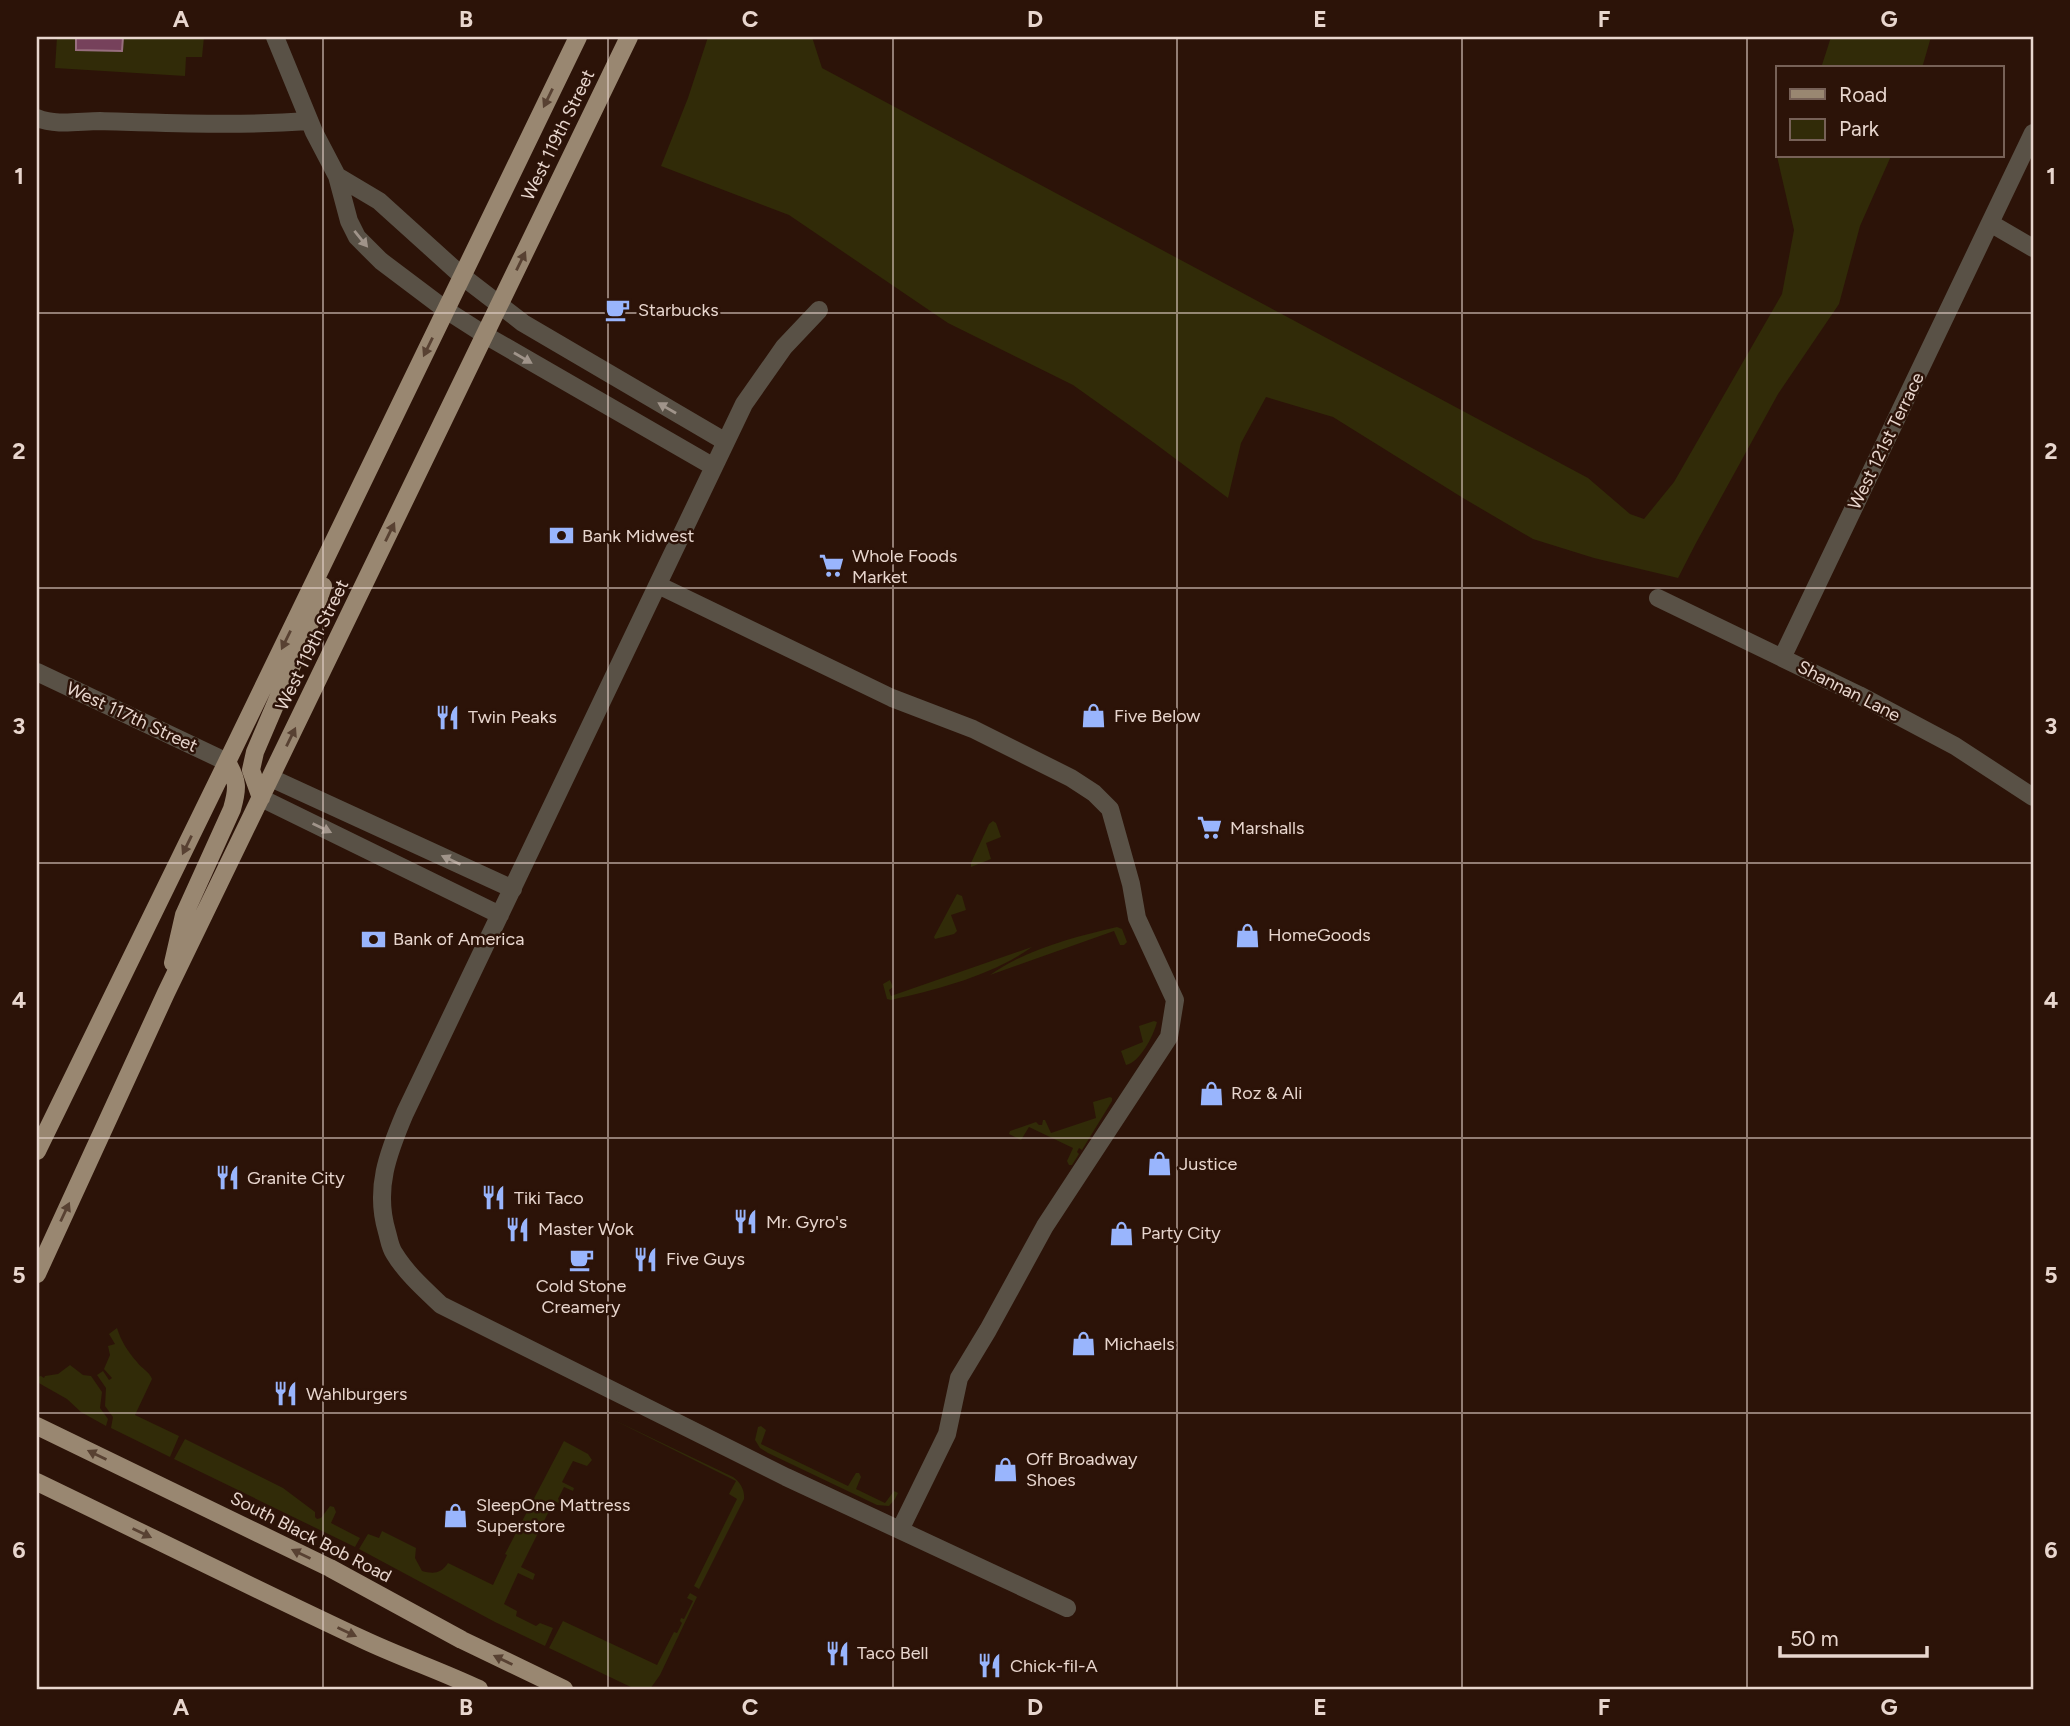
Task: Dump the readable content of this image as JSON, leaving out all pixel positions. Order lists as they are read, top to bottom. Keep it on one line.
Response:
{"streets":{"main road":["West 119th Street","South Black Bob Road"],"street":["West 121st Terrace","Shannan Lane","West 117th Street"]},"crossings":[["West 119th Street","West 117th Street"],["West 121st Terrace","Shannan Lane"]],"places":{"cafe":["Starbucks","Cold Stone Creamery"],"bank":["Bank Midwest","Bank of America"],"supermarket":["Whole Foods Market","Marshalls"],"shop":["Five Below","HomeGoods","Roz & Ali","Justice","Party City","Michaels","Off Broadway Shoes","SleepOne Mattress Superstore"],"restaurant":["Twin Peaks","Granite City","Tiki Taco","Mr. Gyro's","Master Wok","Five Guys","Wahlburgers","Taco Bell","Chick-fil-A"]},"legend":["Road","Park"],"scale_bar":"50 m","grid":{"columns":["A","B","C","D","E","F","G"],"rows":["1","2","3","4","5","6"]}}
